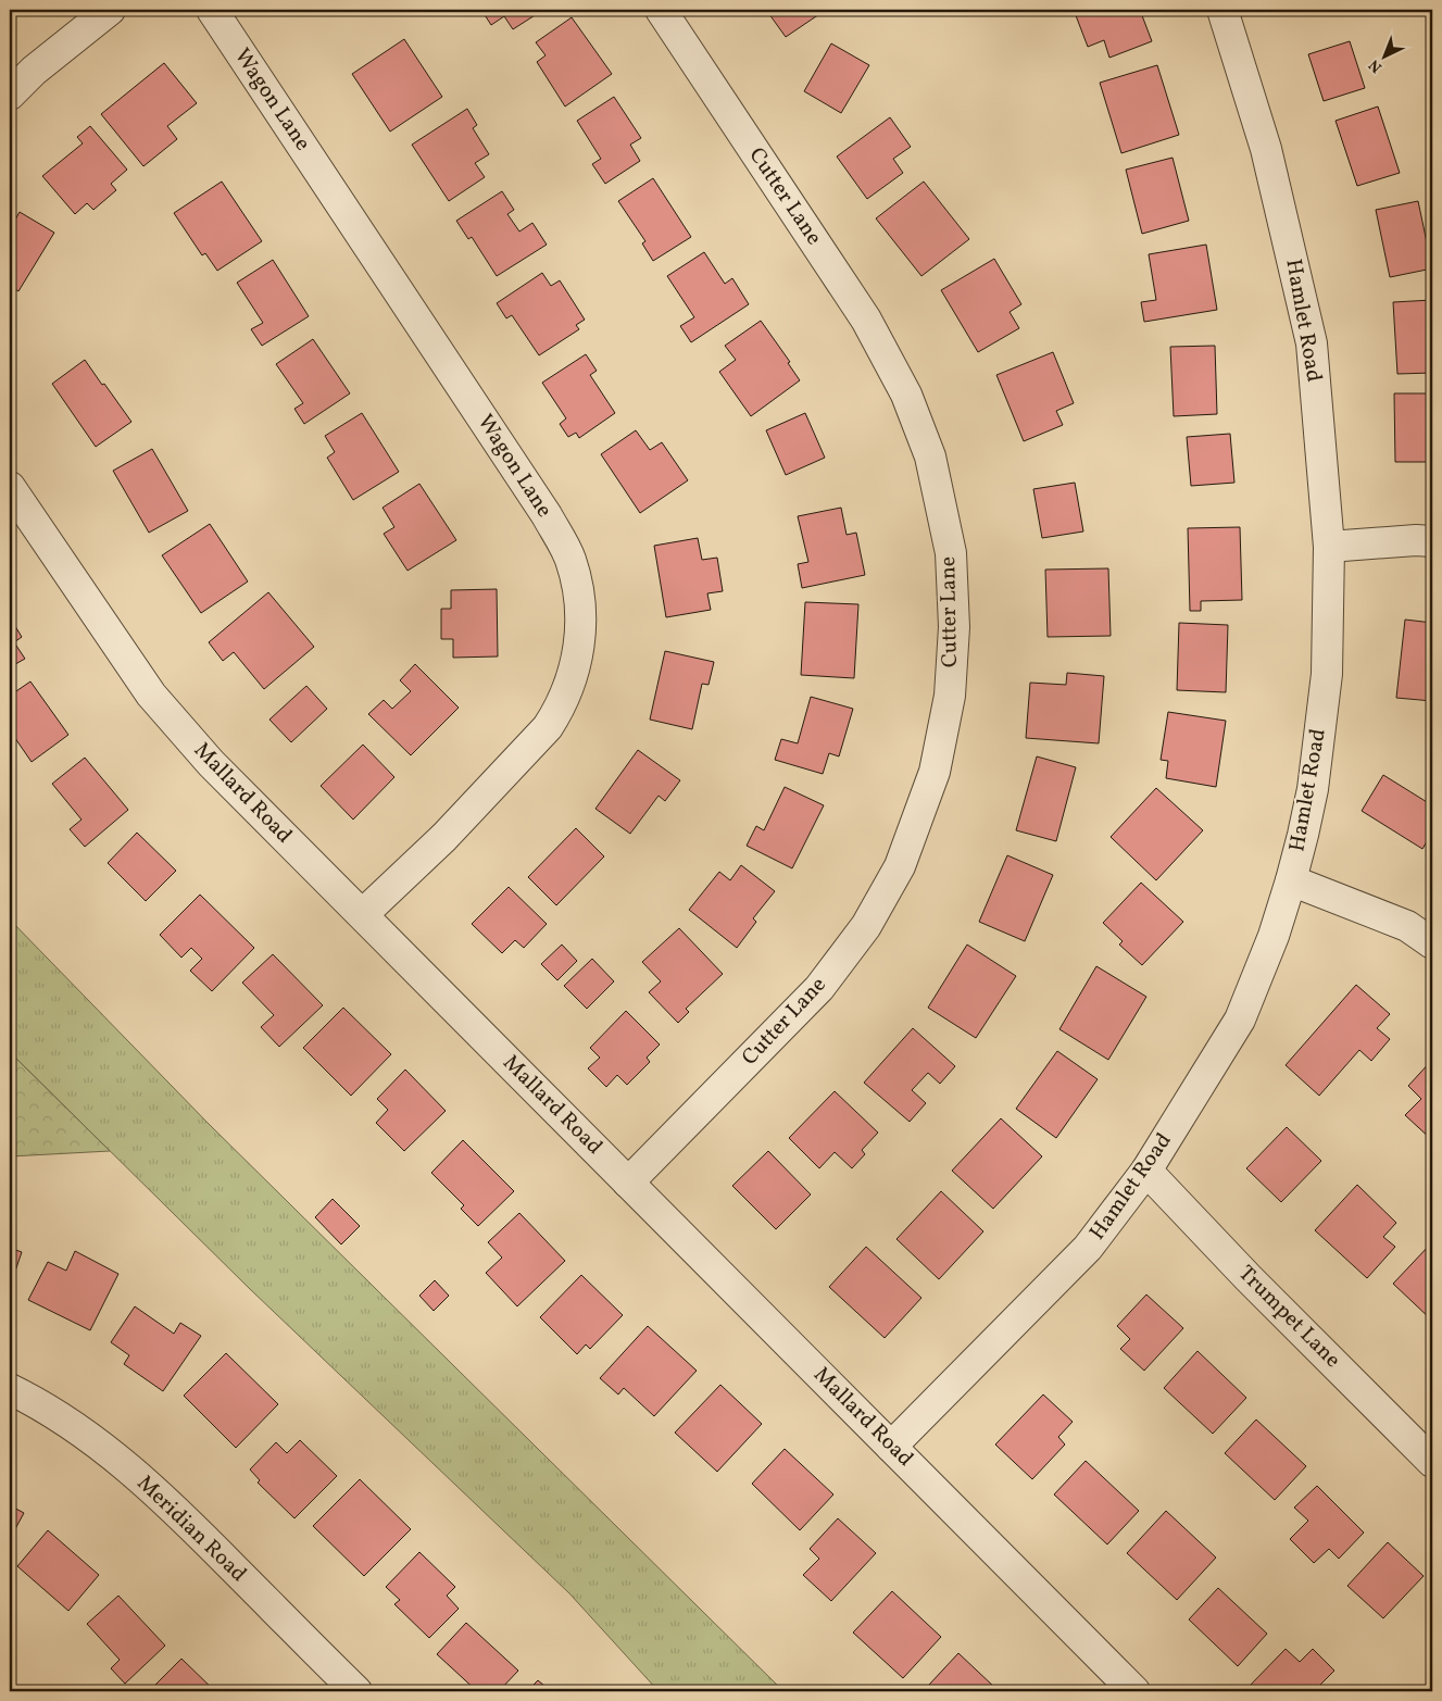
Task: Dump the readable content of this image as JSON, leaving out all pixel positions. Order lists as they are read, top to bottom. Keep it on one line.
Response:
{"streets":{"street":["Wagon Lane","Cutter Lane","Hamlet Road","Mallard Road","Trumpet Lane","Meridian Road"]},"crossings":[["Wagon Lane","Mallard Road"],["Cutter Lane","Mallard Road"],["Hamlet Road","Mallard Road"],["Hamlet Road","Trumpet Lane"]],"north":"bottom left"}
